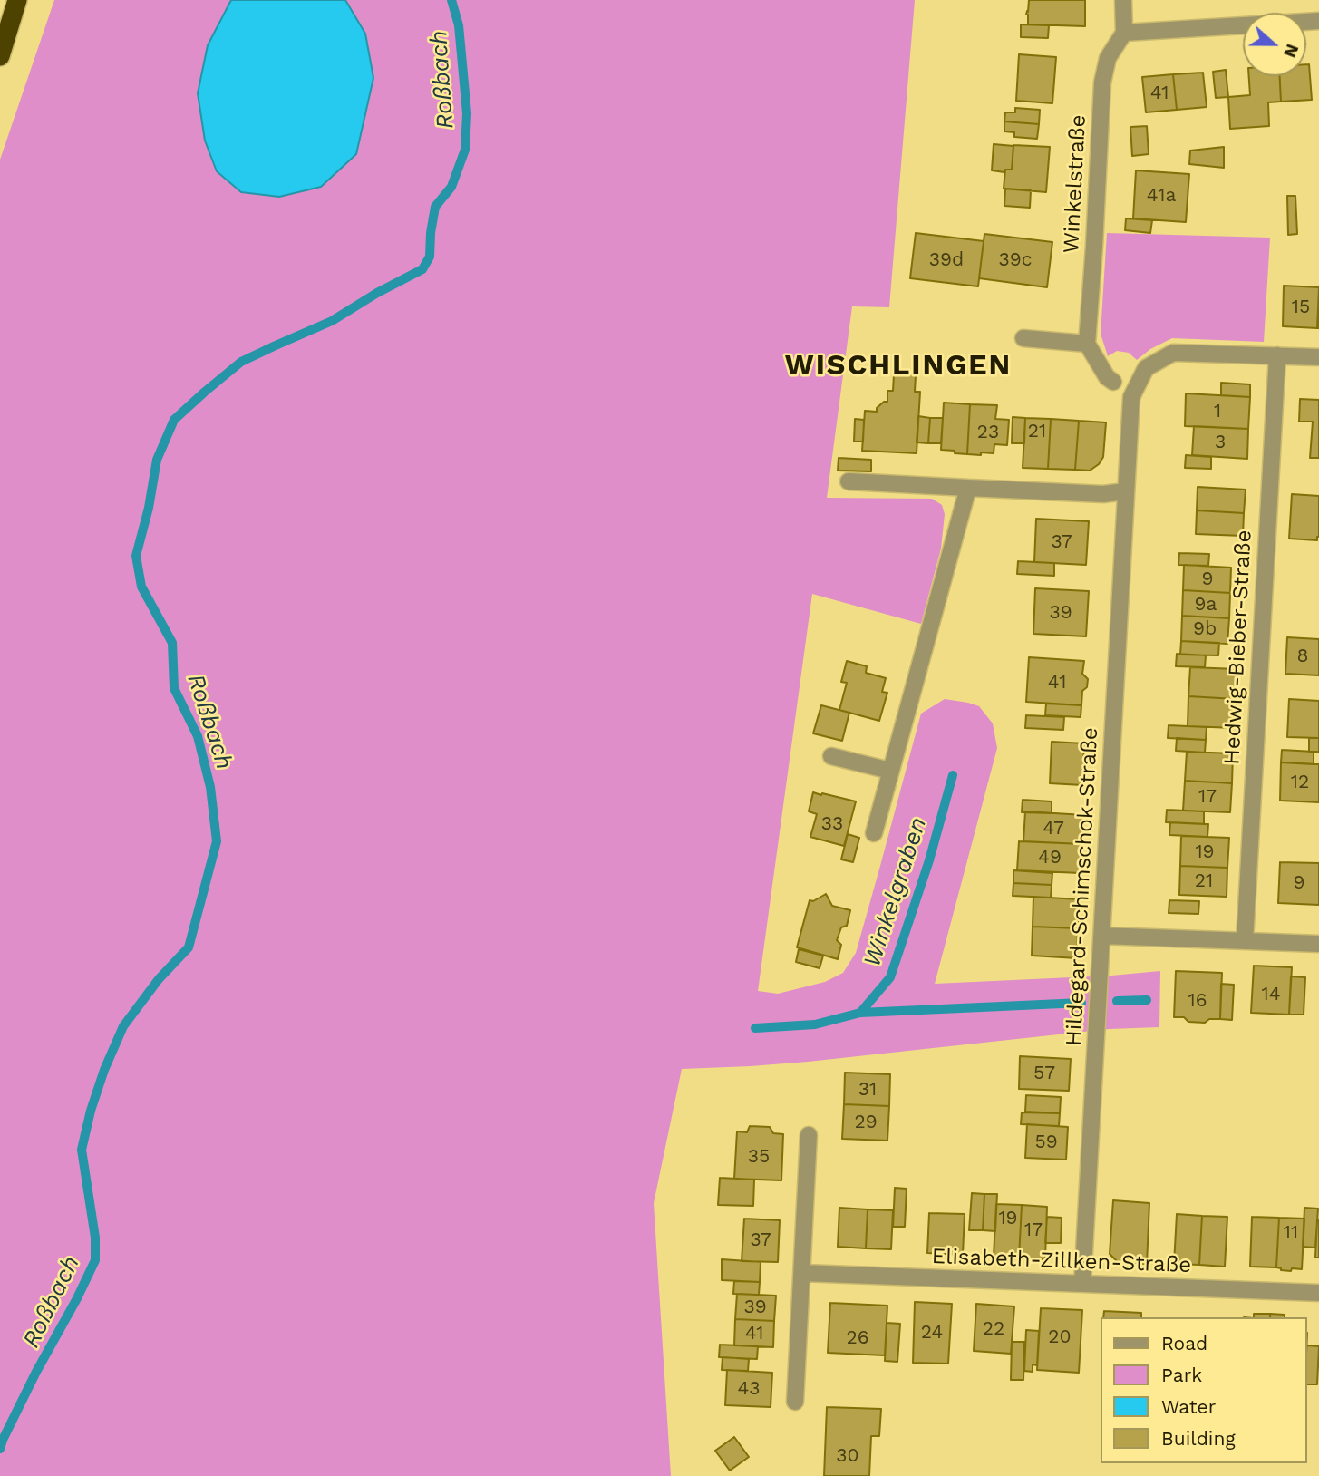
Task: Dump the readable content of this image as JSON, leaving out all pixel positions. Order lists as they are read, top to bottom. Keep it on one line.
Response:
{"streets":{"street":["Winkelstraße","Hedwig-Bieber-Straße","Hildegard-Schimschok-Straße","Elisabeth-Zillken-Straße"]},"crossings":[["Hedwig-Bieber-Straße","Hildegard-Schimschok-Straße"],["Hildegard-Schimschok-Straße","Elisabeth-Zillken-Straße"]],"districts":["WISCHLINGEN"],"water":["Roßbach","Winkelgraben"],"house_numbers":["41","41a","39d","39c","15","1","21","23","3","37","9","9a","39","9b","8","41","12","17","33","47","19","49","21","9","14","16","57","31","29","59","35","19","17","11","37","39","22","24","41","20","26","43","30"],"legend":["Road","Park","Water","Building"],"north":"right"}
